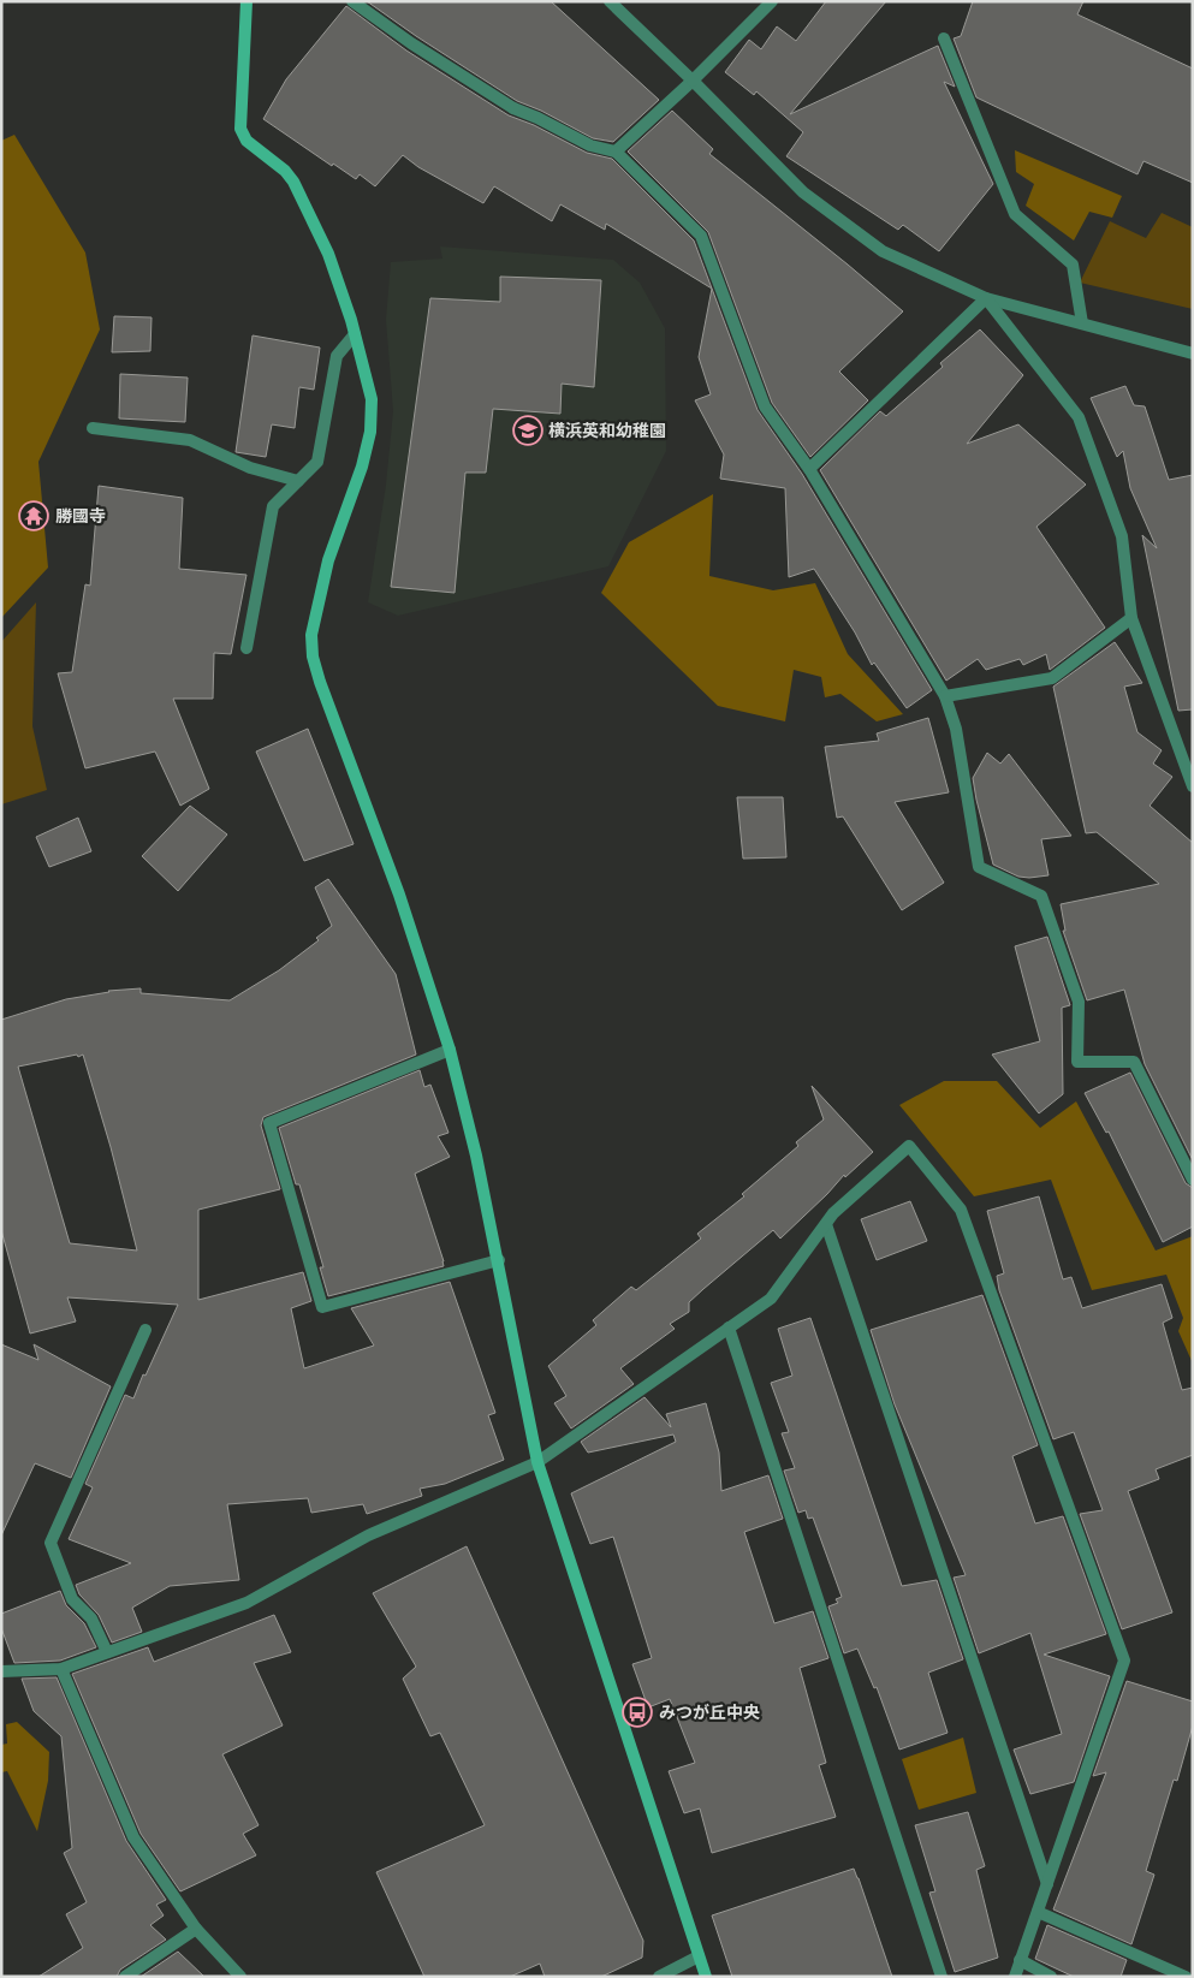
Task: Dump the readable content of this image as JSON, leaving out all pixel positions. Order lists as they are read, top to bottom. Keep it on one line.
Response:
{"places":{"school or university":["横浜英和幼稚園"],"temple":["勝國寺"],"bus stop":["みつが丘中央"]}}
